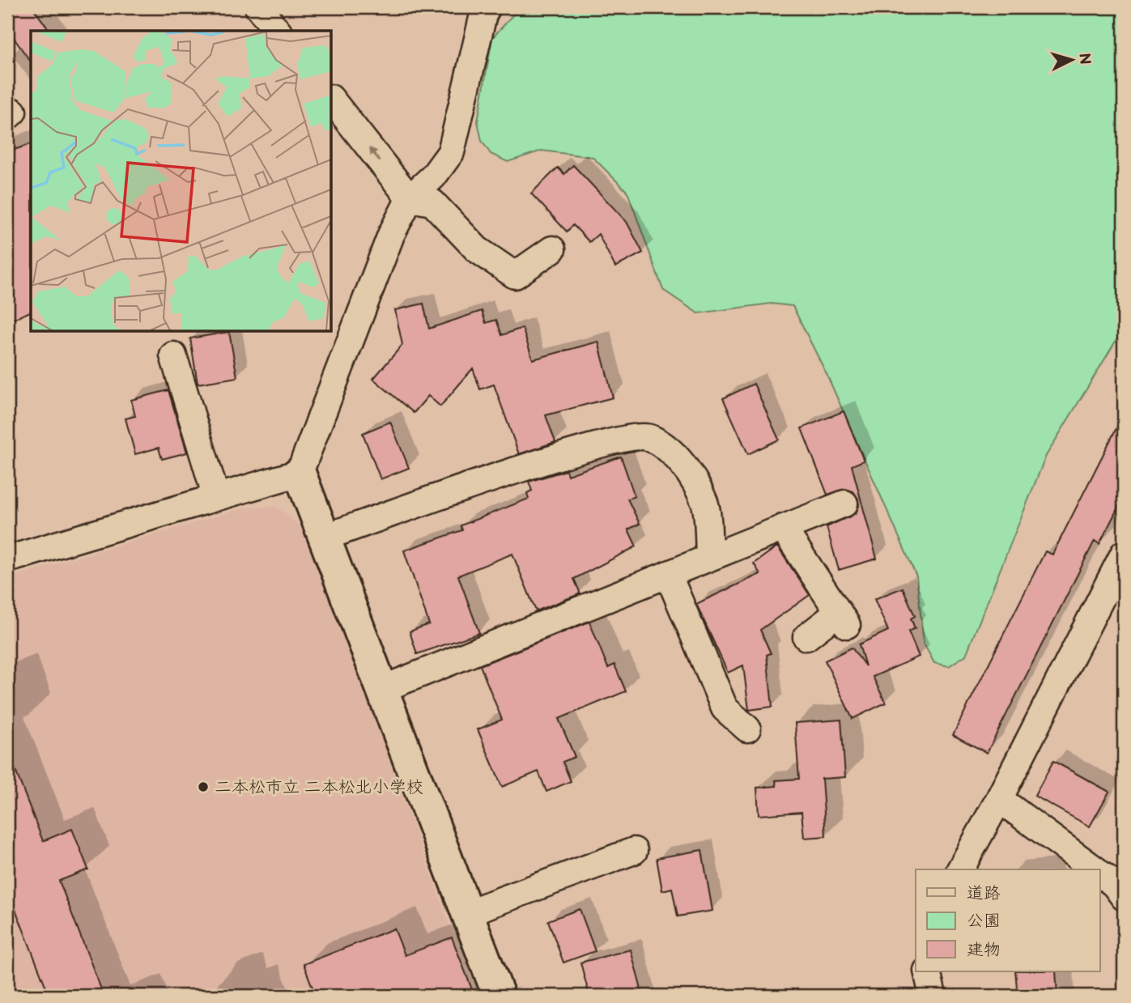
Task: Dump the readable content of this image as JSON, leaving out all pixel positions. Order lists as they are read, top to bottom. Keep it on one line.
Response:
{"places":["二本松市立 二本松北小学校"],"legend":["道路","公園","建物"],"north":"right"}
